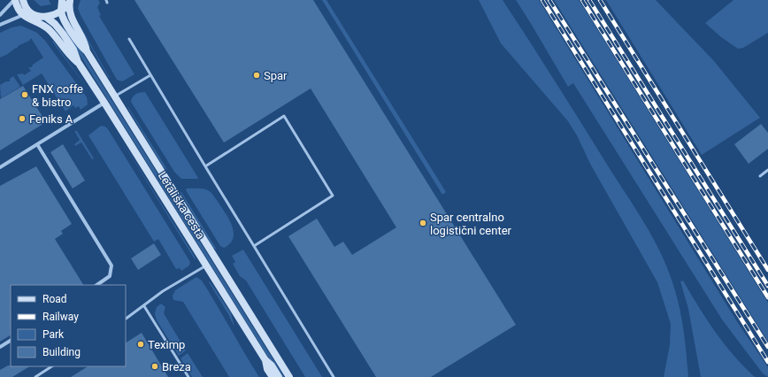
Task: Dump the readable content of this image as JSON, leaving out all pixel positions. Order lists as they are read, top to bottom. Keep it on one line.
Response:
{"streets":{"main road":["Letališka cesta"]},"places":["Spar","FNX coffe & bistro","Feniks A","Spar centralno logistični center","Teximp","Breza"],"legend":["Road","Railway","Park","Building"]}
